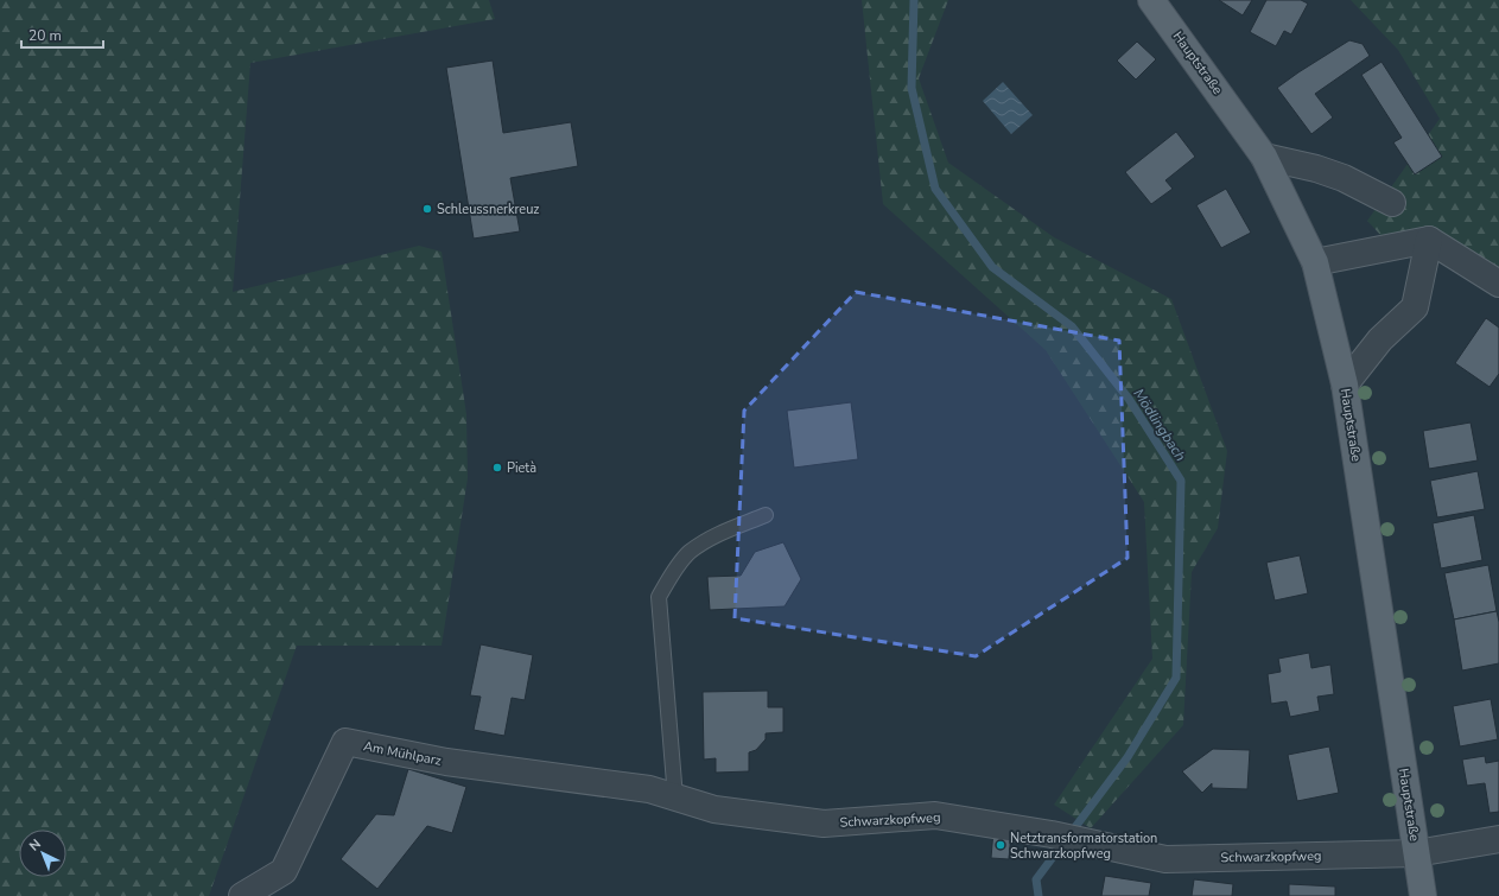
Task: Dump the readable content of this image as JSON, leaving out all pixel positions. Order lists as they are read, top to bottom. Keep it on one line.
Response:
{"streets":{"main road":["Hauptstraße"],"street":["Am Mühlparz","Schwarzkopfweg"]},"crossings":[["Hauptstraße","Schwarzkopfweg"],["Am Mühlparz","Schwarzkopfweg"]],"water":["Mödlingbach"],"places":["Schleussnerkreuz","Pietà","Netztransformatorstation Schwarzkopfweg"],"scale_bar":"20 m","north":"top left"}
